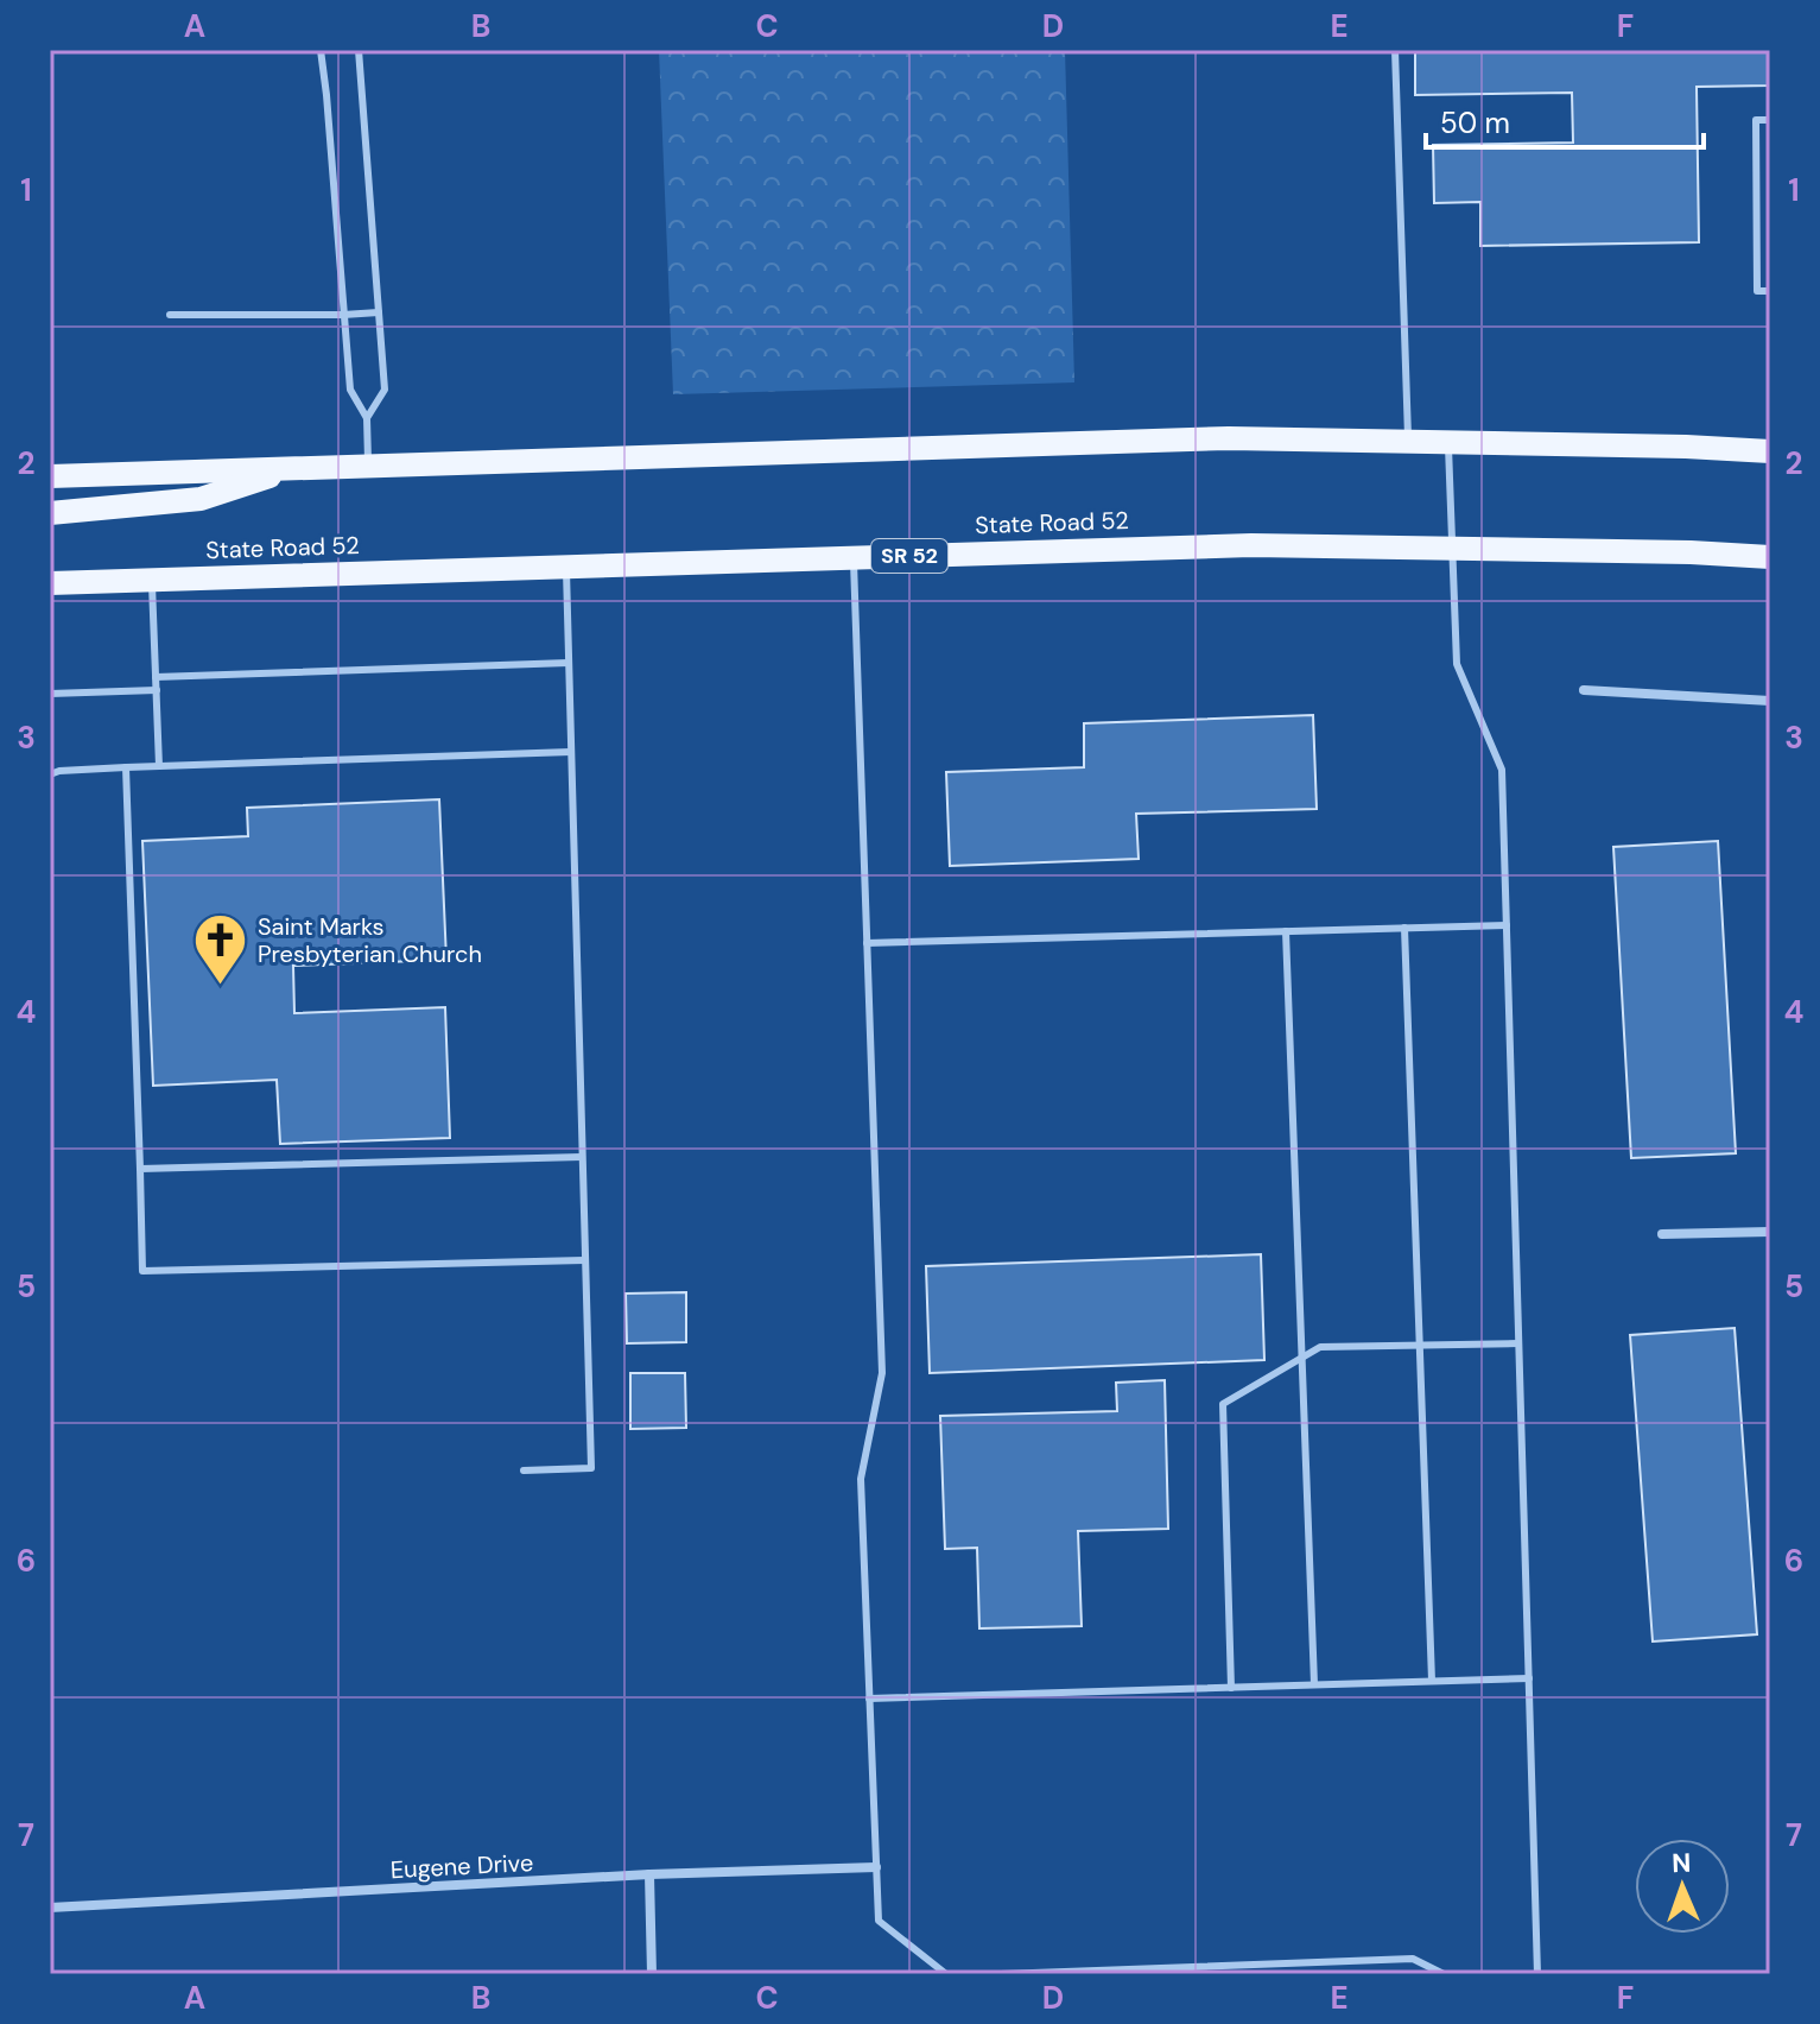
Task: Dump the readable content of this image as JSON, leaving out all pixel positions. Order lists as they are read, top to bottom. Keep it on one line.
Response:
{"streets":{"main road":["State Road 52","SR 52"],"street":["Eugene Drive"]},"places":{"church":["Saint Marks Presbyterian Church"]},"scale_bar":"50 m","north":"top","grid":{"columns":["A","B","C","D","E","F"],"rows":["1","2","3","4","5","6","7"]}}
